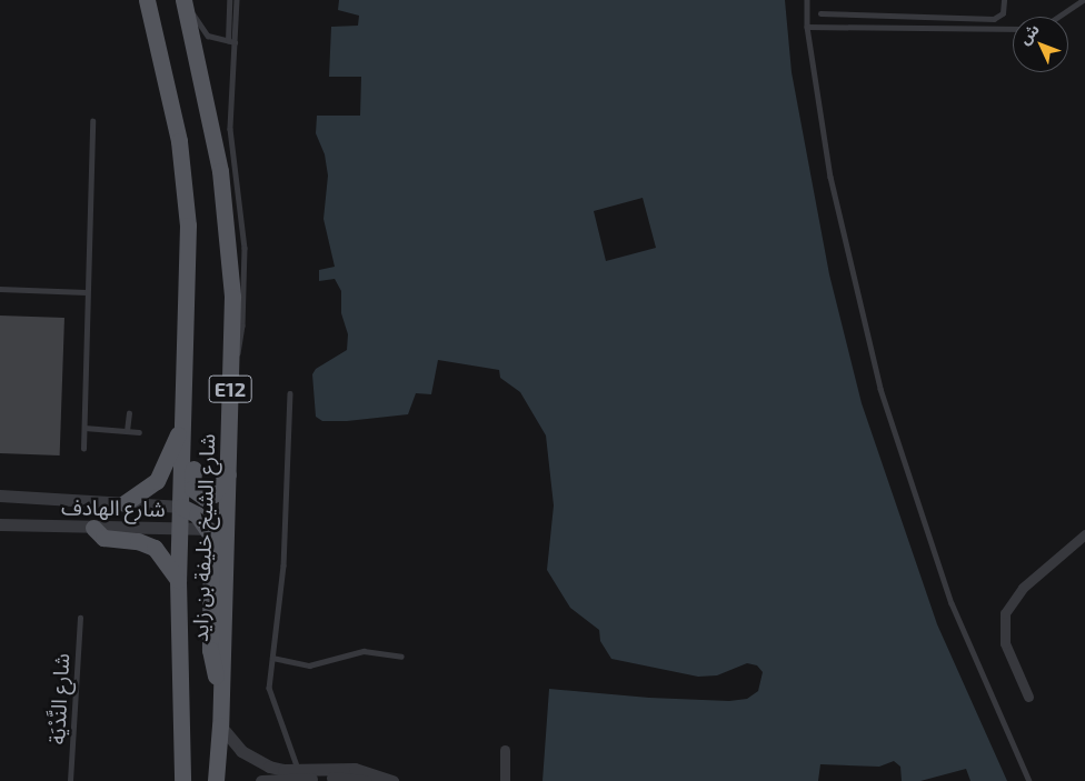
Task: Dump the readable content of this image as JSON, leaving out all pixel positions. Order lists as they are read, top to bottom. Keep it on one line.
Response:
{"streets":{"main road":["E12","شارع الشيخ خليفة بن زايد"],"street":["شارع الهادف"],"lane":["شارع النَّدْيَة"]},"crossings":[["شارع الهادف","شارع الشيخ خليفة بن زايد"]],"north":"top left"}
